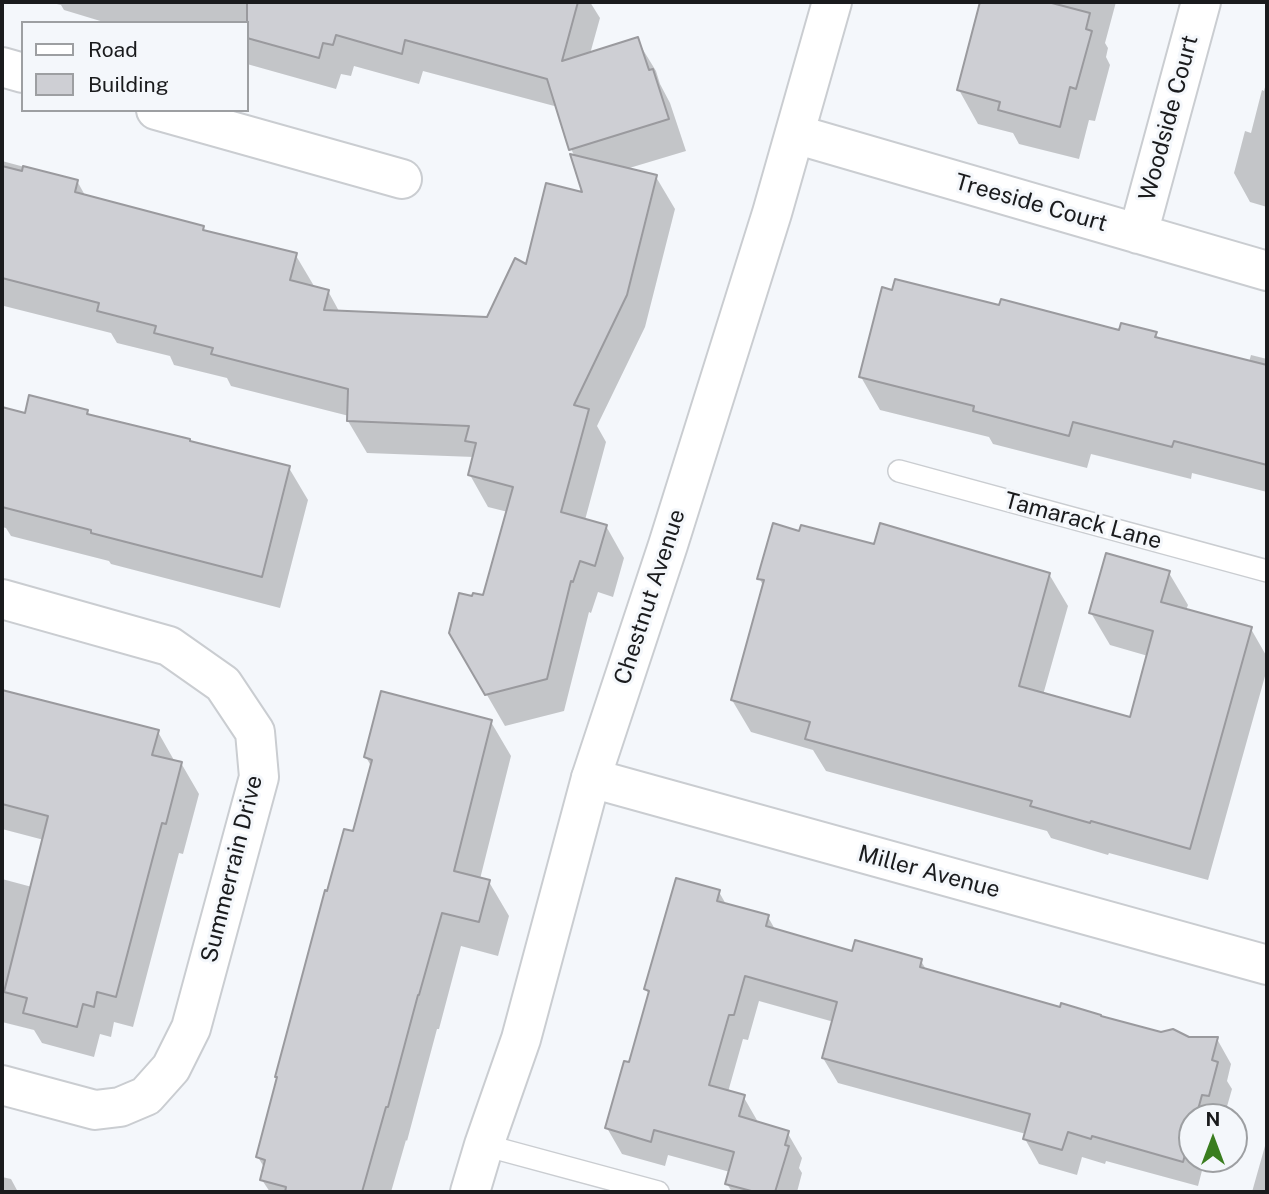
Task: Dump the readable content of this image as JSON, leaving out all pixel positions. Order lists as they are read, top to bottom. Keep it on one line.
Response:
{"streets":{"street":["Woodside Court","Treeside Court","Chestnut Avenue","Summerrain Drive","Miller Avenue"],"lane":["Tamarack Lane"]},"crossings":[["Woodside Court","Treeside Court"],["Treeside Court","Chestnut Avenue"],["Chestnut Avenue","Miller Avenue"]],"legend":["Road","Building"],"north":"top"}
